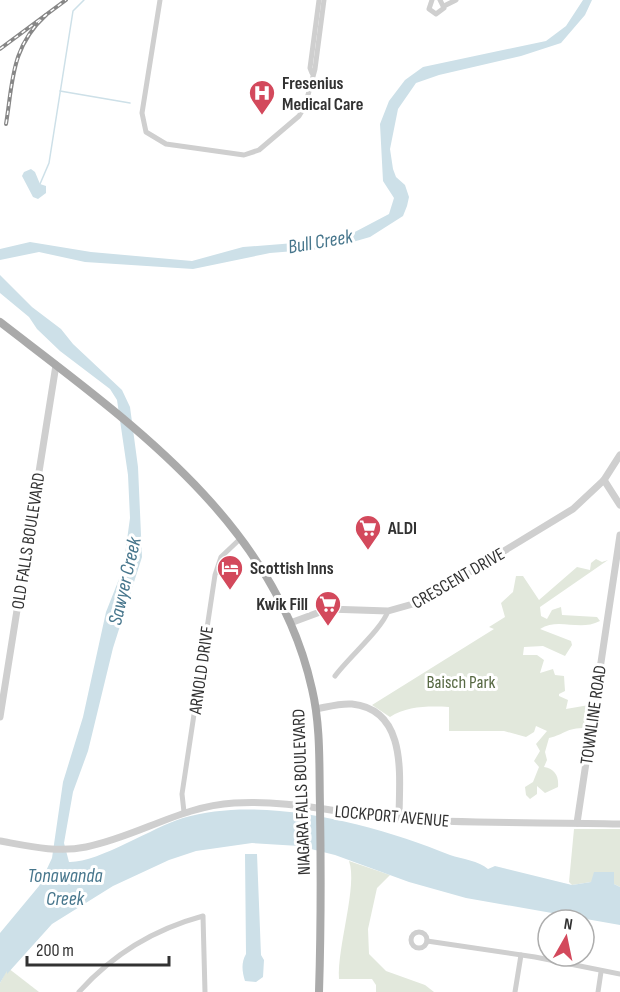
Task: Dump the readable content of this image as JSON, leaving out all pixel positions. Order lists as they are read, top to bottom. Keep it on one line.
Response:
{"streets":{"main road":["NIAGARA FALLS BOULEVARD"],"street":["OLD FALLS BOULEVARD","CRESCENT DRIVE","ARNOLD DRIVE","TOWNLINE ROAD","LOCKPORT AVENUE"]},"crossings":[["OLD FALLS BOULEVARD","NIAGARA FALLS BOULEVARD"],["CRESCENT DRIVE","NIAGARA FALLS BOULEVARD"],["ARNOLD DRIVE","NIAGARA FALLS BOULEVARD"],["ARNOLD DRIVE","LOCKPORT AVENUE"],["TOWNLINE ROAD","LOCKPORT AVENUE"]],"water":["Bull Creek","Sawyer Creek","Tonawanda Creek"],"parks":["Baisch Park"],"places":{"hospital":["Fresenius Medical Care"],"supermarket":["ALDI","Kwik Fill"],"hotel":["Scottish Inns"]},"scale_bar":"200 m","north":"top"}
